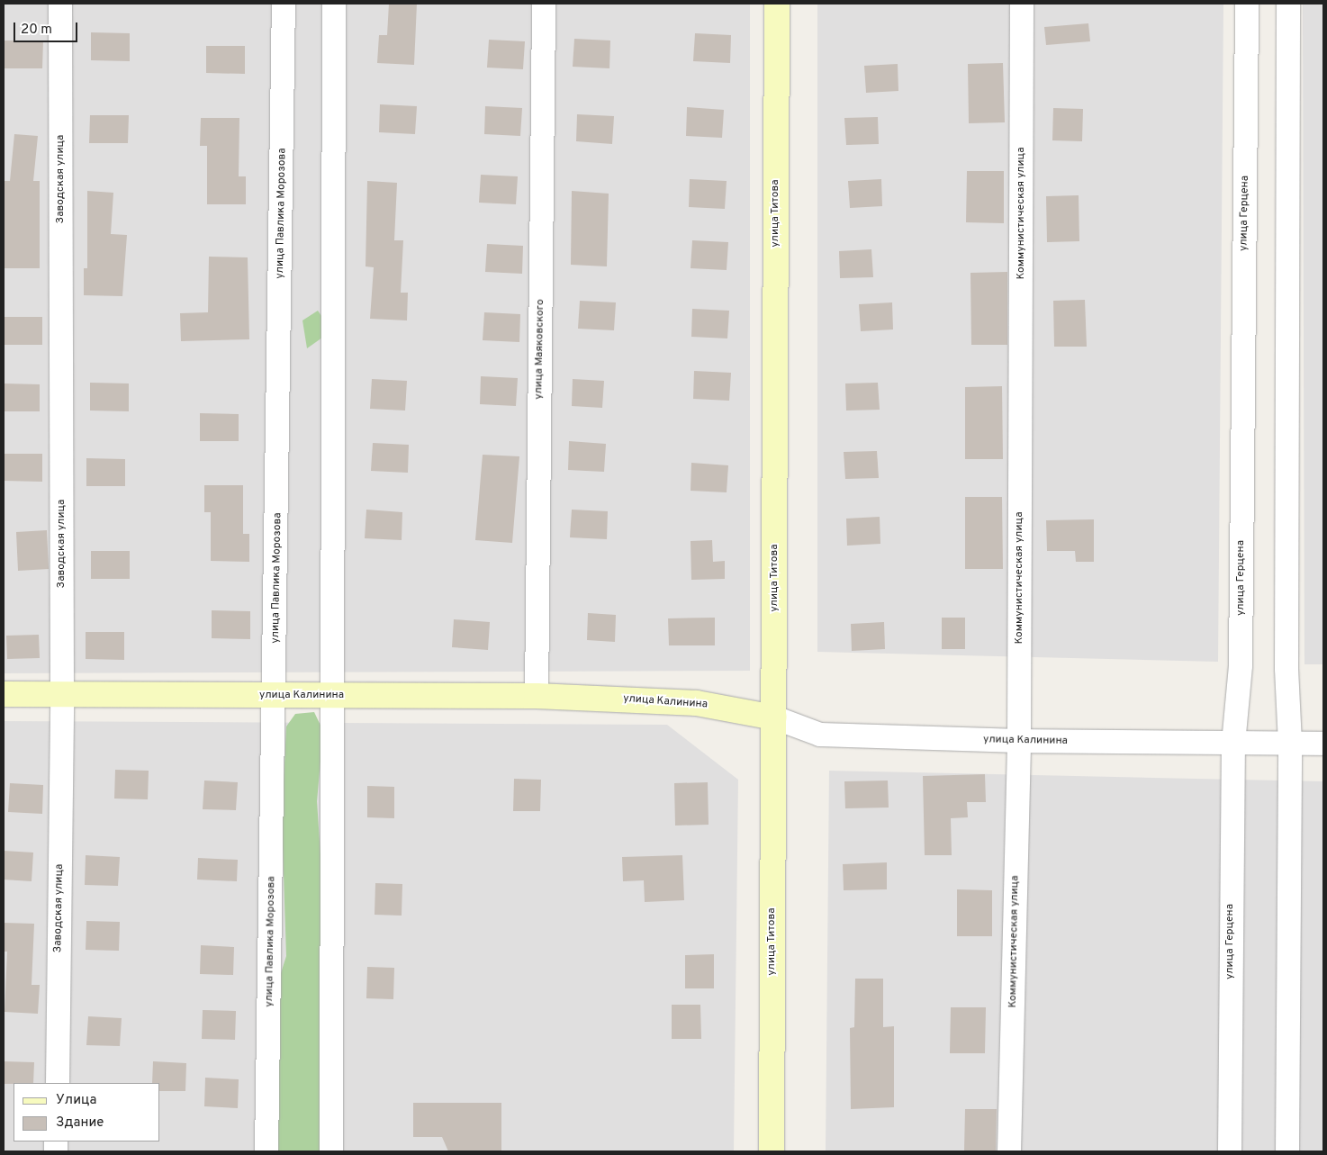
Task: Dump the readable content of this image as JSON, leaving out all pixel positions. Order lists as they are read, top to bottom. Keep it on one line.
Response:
{"streets":{"main road":["улица Титова","улица Калинина"],"street":["Заводская улица","улица Павлика Морозова","Коммунистическая улица","улица Герцена","улица Маяковского"]},"crossings":[["Заводская улица","улица Калинина"],["улица Павлика Морозова","улица Калинина"],["улица Титова","улица Калинина"],["Коммунистическая улица","улица Калинина"],["улица Герцена","улица Калинина"],["улица Маяковского","улица Калинина"]],"legend":["Улица","Здание"],"scale_bar":"20 m"}
